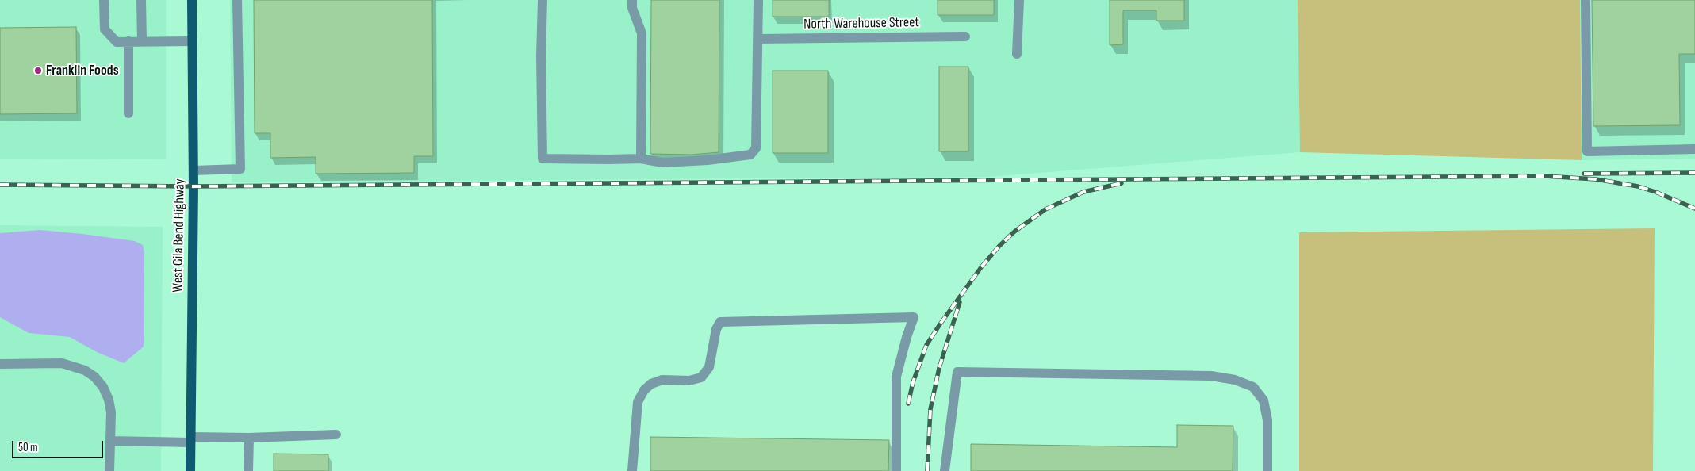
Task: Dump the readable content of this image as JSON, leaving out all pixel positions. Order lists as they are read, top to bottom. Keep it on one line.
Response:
{"streets":{"main road":["West Gila Bend Highway"],"street":["North Warehouse Street"]},"places":["Franklin Foods"],"scale_bar":"50 m"}
